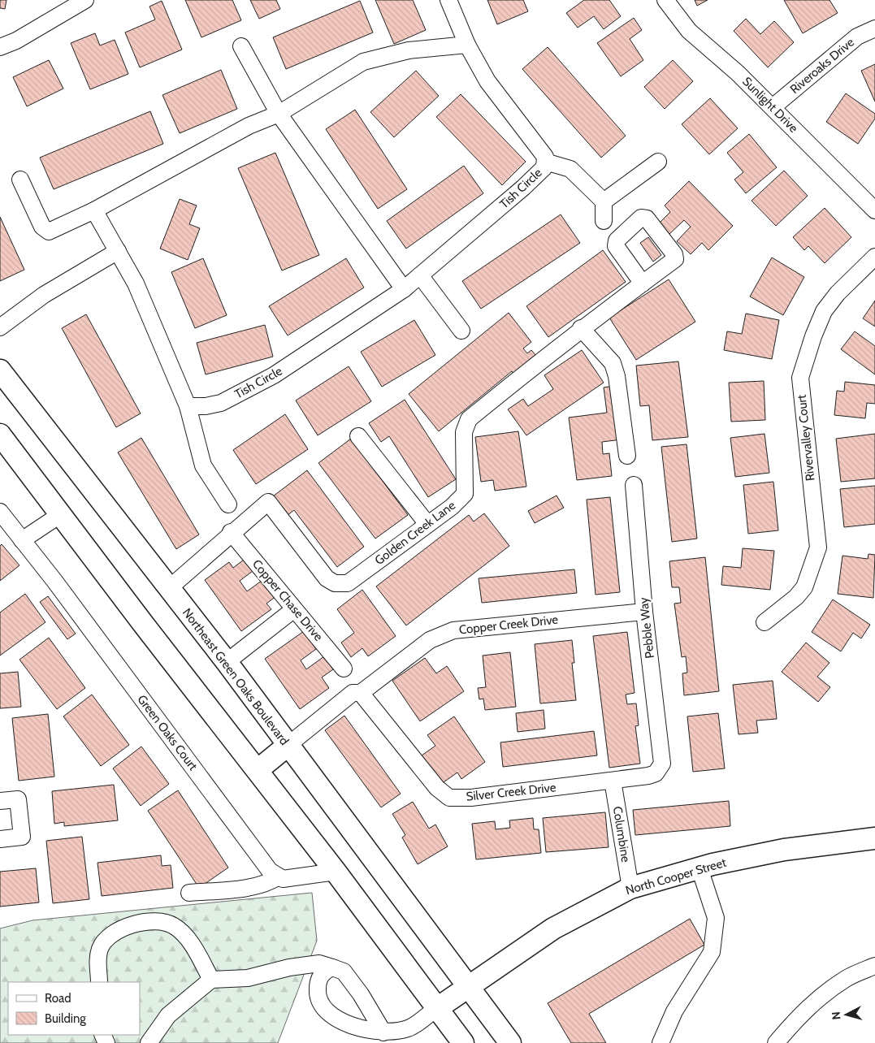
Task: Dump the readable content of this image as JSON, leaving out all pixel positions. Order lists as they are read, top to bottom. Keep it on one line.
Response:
{"streets":{"main road":["Northeast Green Oaks Boulevard","North Cooper Street"],"street":["Riveroaks Drive","Sunlight Drive","Tish Circle","Rivervalley Court","Golden Creek Lane","Copper Chase Drive","Copper Creek Drive","Pebble Way","Green Oaks Court","Silver Creek Drive","Columbine"]},"crossings":[["Riveroaks Drive","Sunlight Drive"],["Golden Creek Lane","Copper Chase Drive"],["Golden Creek Lane","Northeast Green Oaks Boulevard"],["Copper Creek Drive","Pebble Way"],["Copper Creek Drive","Northeast Green Oaks Boulevard"],["Copper Creek Drive","Silver Creek Drive"],["Pebble Way","Silver Creek Drive"],["Northeast Green Oaks Boulevard","North Cooper Street"],["Silver Creek Drive","Columbine"],["Columbine","North Cooper Street"]],"legend":["Road","Building"],"north":"left"}
